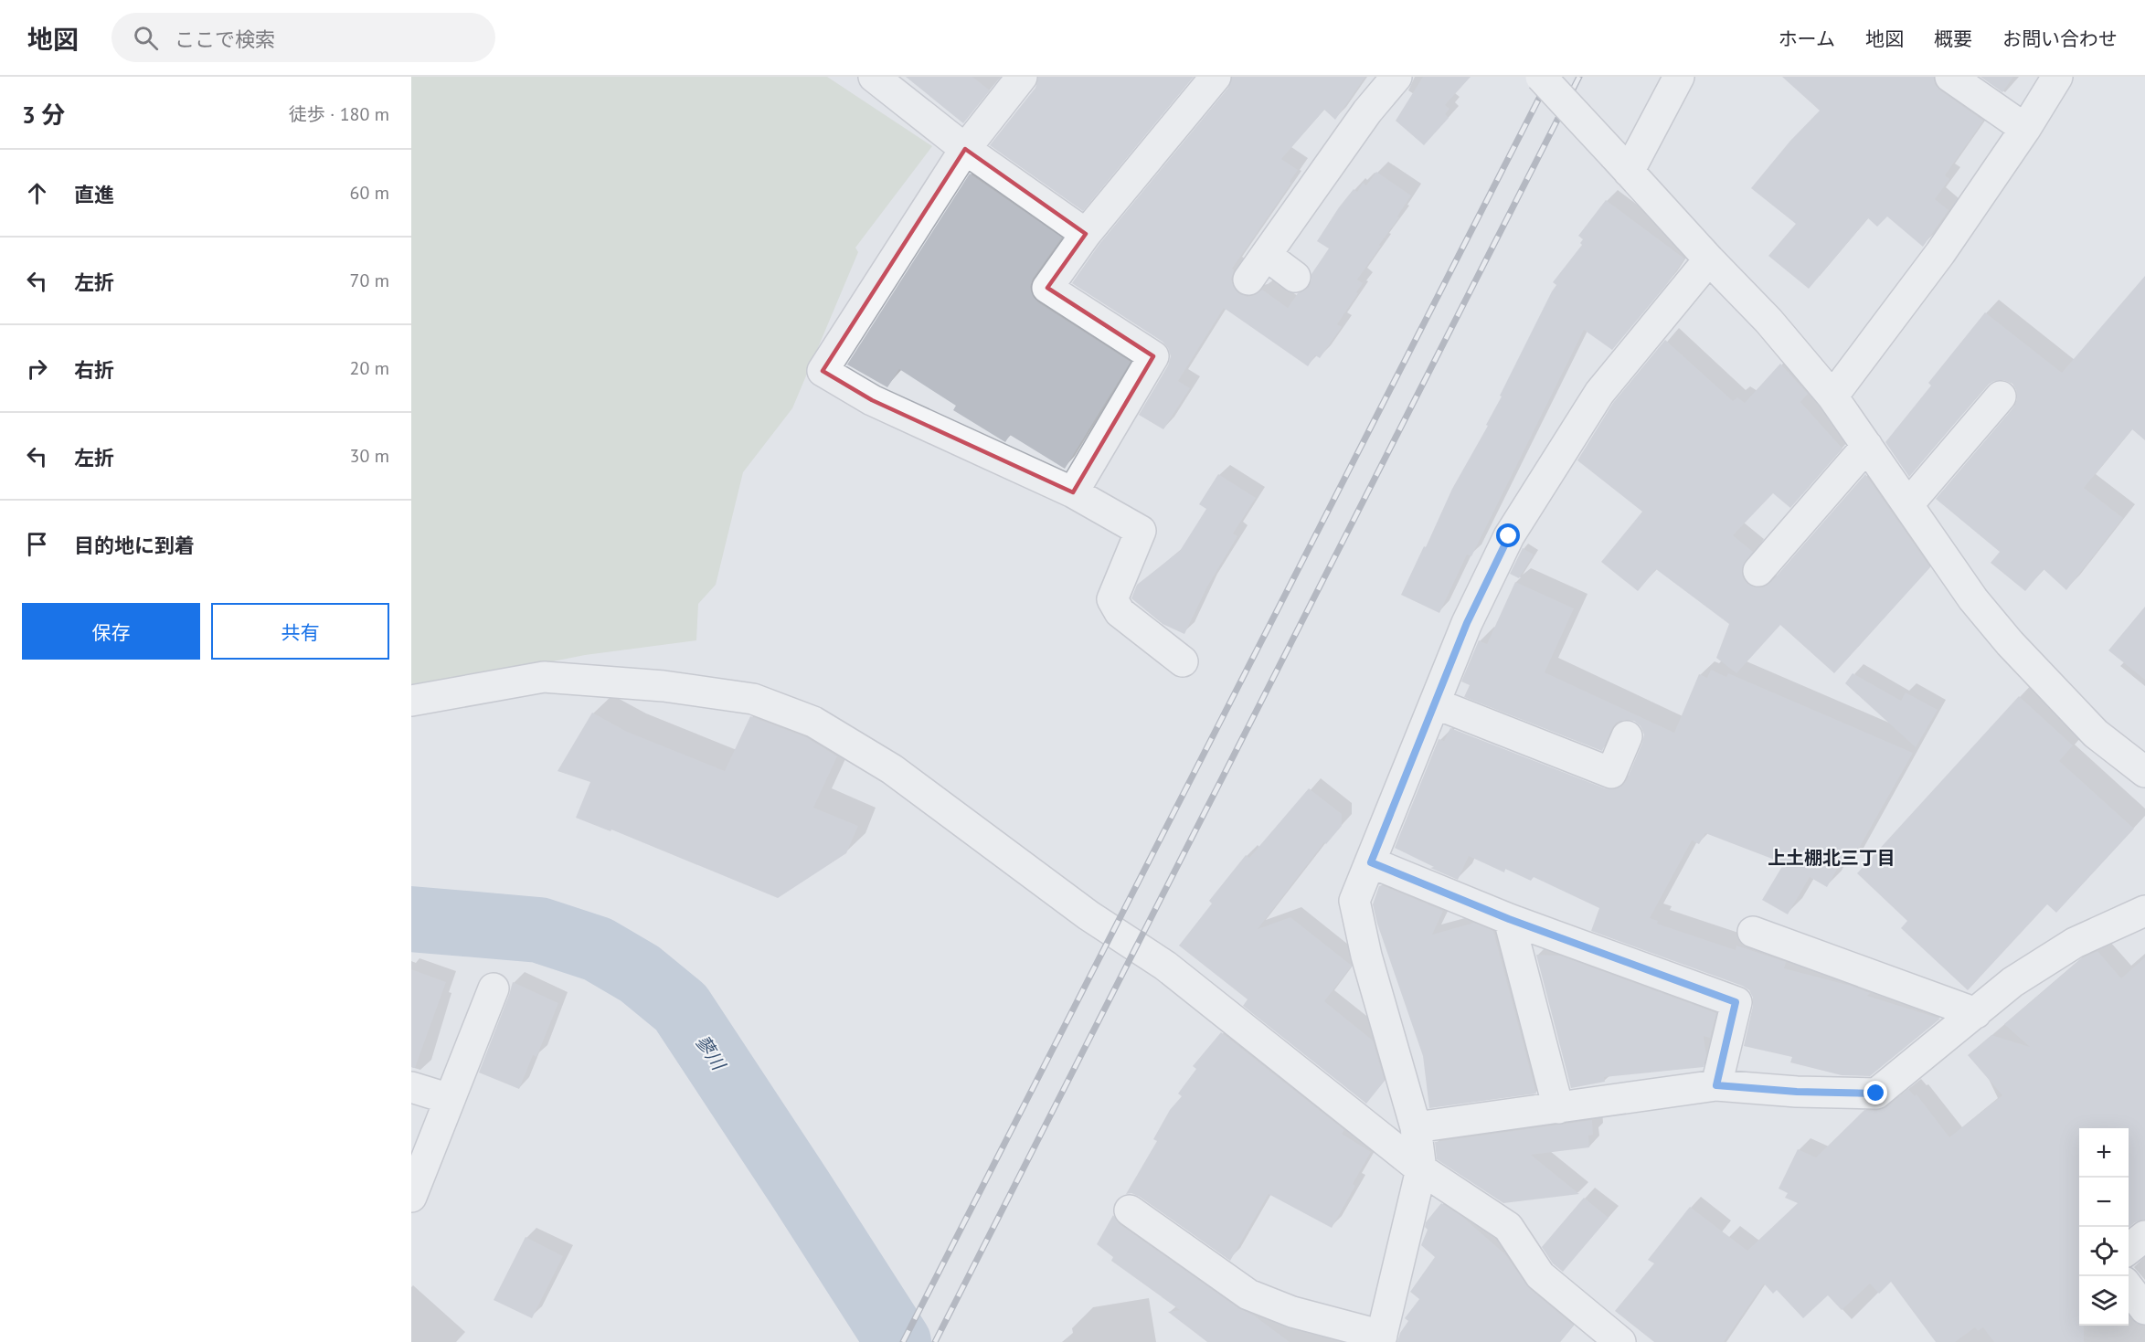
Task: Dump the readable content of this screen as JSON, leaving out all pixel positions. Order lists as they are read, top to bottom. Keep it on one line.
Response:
{"districts":["上土棚北三丁目"],"water":["蓼川"],"page":{"header":"地図","search":"ここで検索","nav":["ホーム","地図","概要","お問い合わせ"],"heading":["3 分","徒歩 · 180 m"],"list":[["直進","60 m"],["左折","70 m"],["右折","20 m"],["左折","30 m"],"目的地に到着"],"buttons":["保存","共有"],"map_buttons":["+","−"]}}
